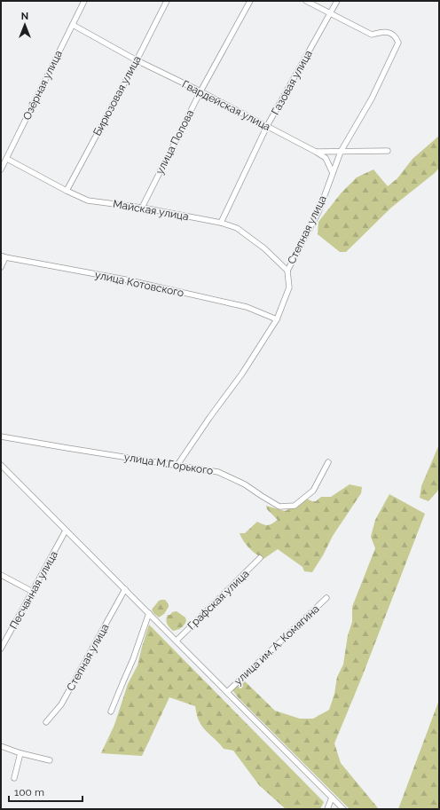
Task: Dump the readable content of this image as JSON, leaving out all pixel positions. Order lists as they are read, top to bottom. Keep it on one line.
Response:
{"streets":{"street":["Газовая улица","Озёрная улица","Бирюзовая улица","Гвардейская улица","улица Попова","Майская улица","Степная улица","улица Котовского","улица М.Горького","Песчанная улица","Графская улица","улица им. А. Комягина"]},"crossings":[["Газовая улица","Гвардейская улица"],["Газовая улица","Майская улица"],["Газовая улица","Степная улица"],["Озёрная улица","Гвардейская улица"],["Озёрная улица","Майская улица"],["Бирюзовая улица","Гвардейская улица"],["Бирюзовая улица","Майская улица"],["Гвардейская улица","улица Попова"],["Гвардейская улица","Степная улица"],["улица Попова","Майская улица"],["Майская улица","Степная улица"],["Степная улица","улица Котовского"],["Степная улица","улица М.Горького"]],"scale_bar":"100 m","north":"top"}
